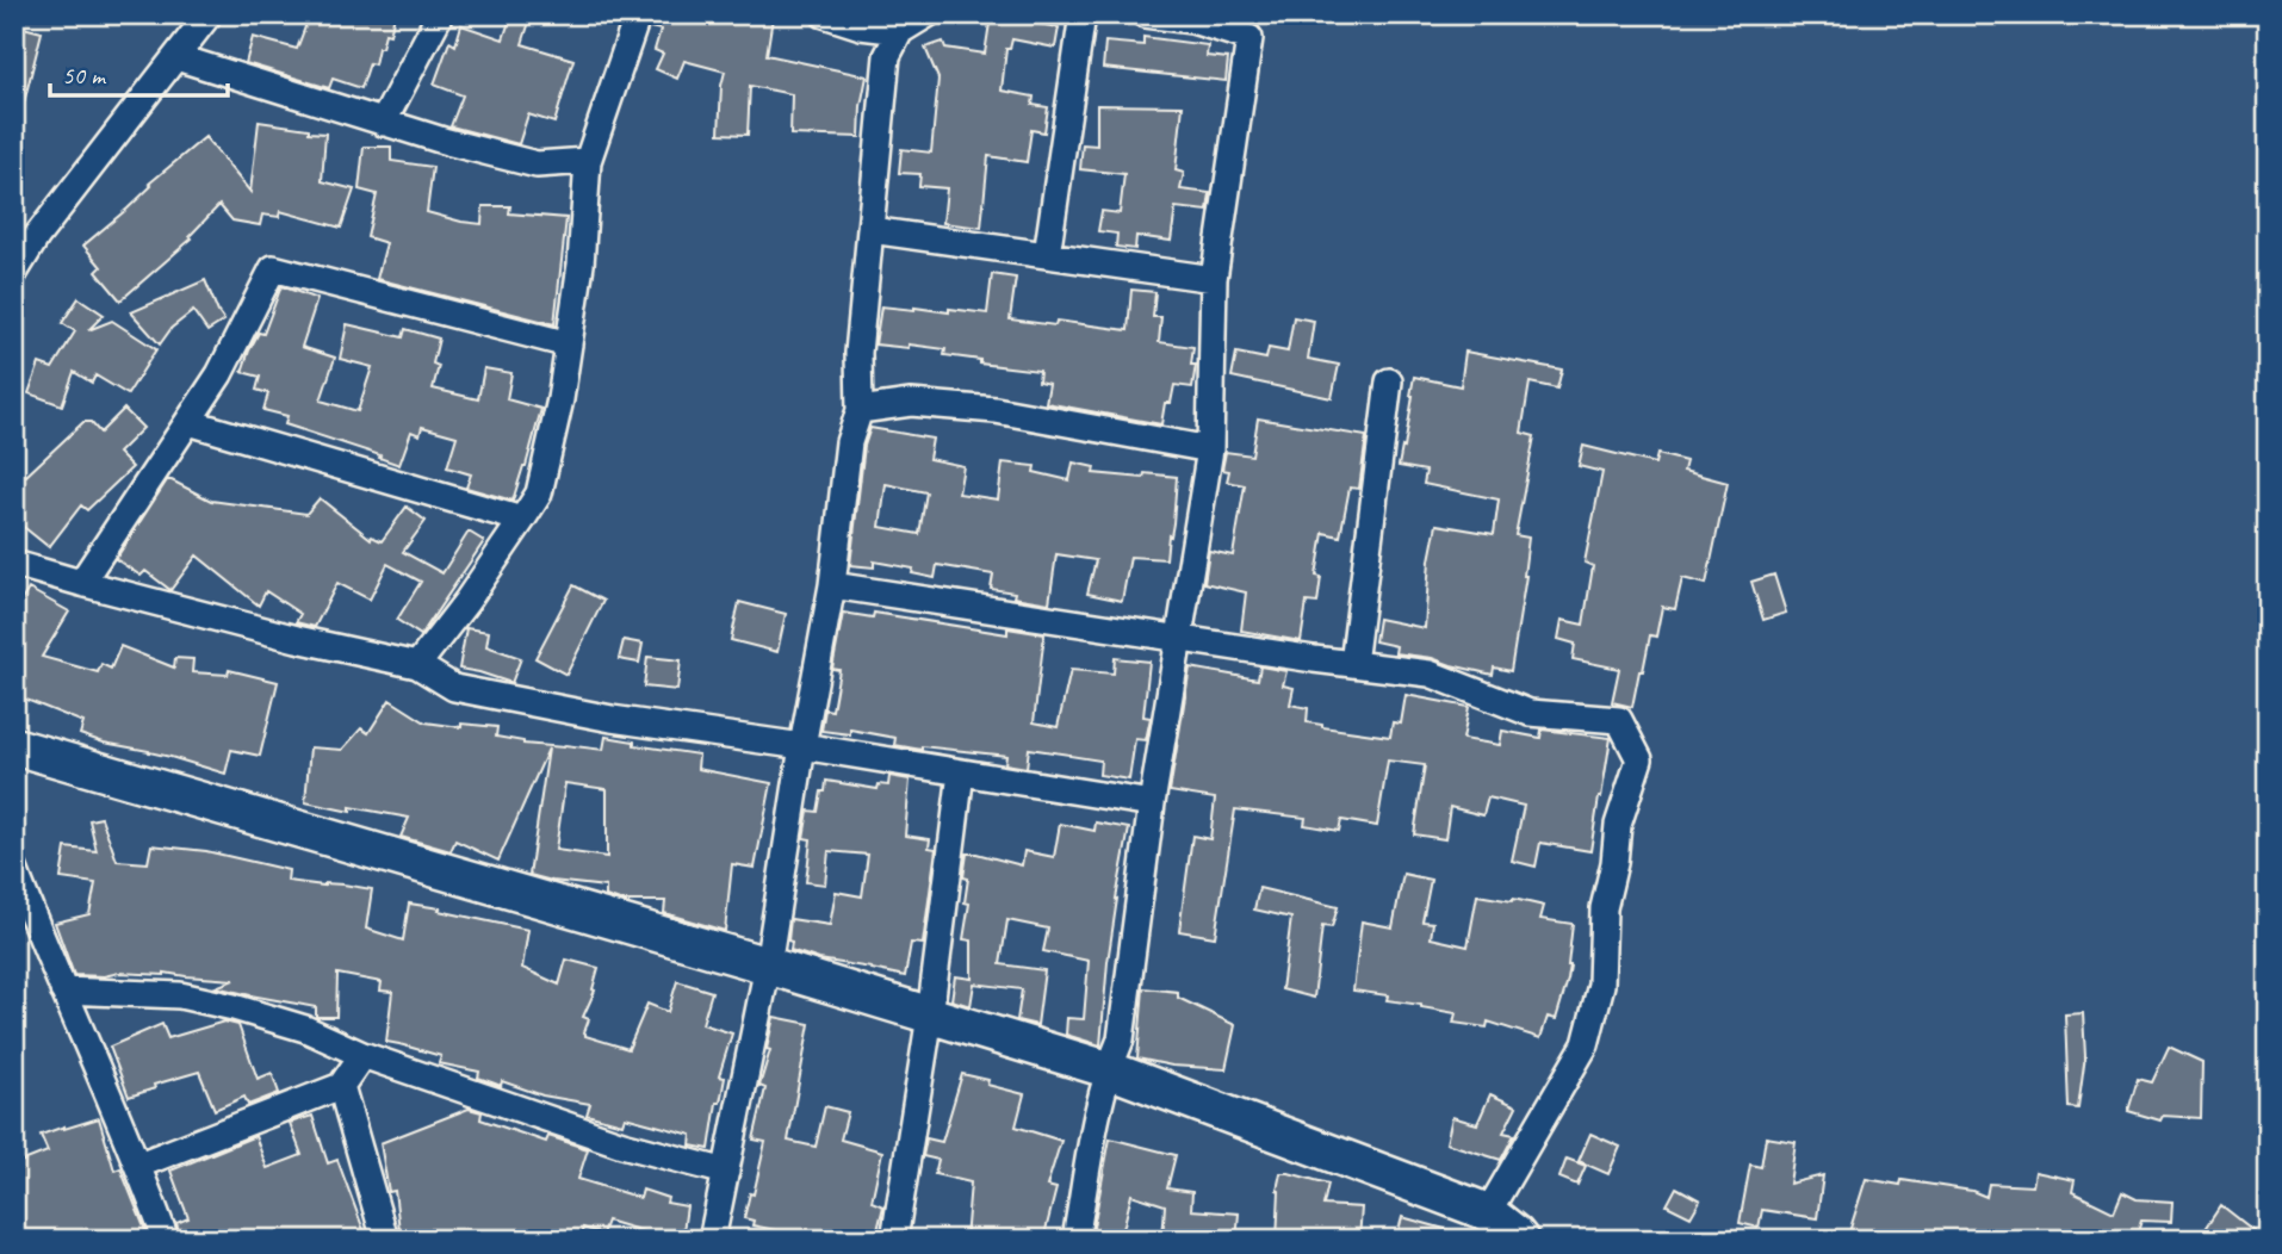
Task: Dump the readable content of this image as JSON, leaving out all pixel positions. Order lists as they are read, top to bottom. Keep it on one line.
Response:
{"scale_bar":"50 m"}
